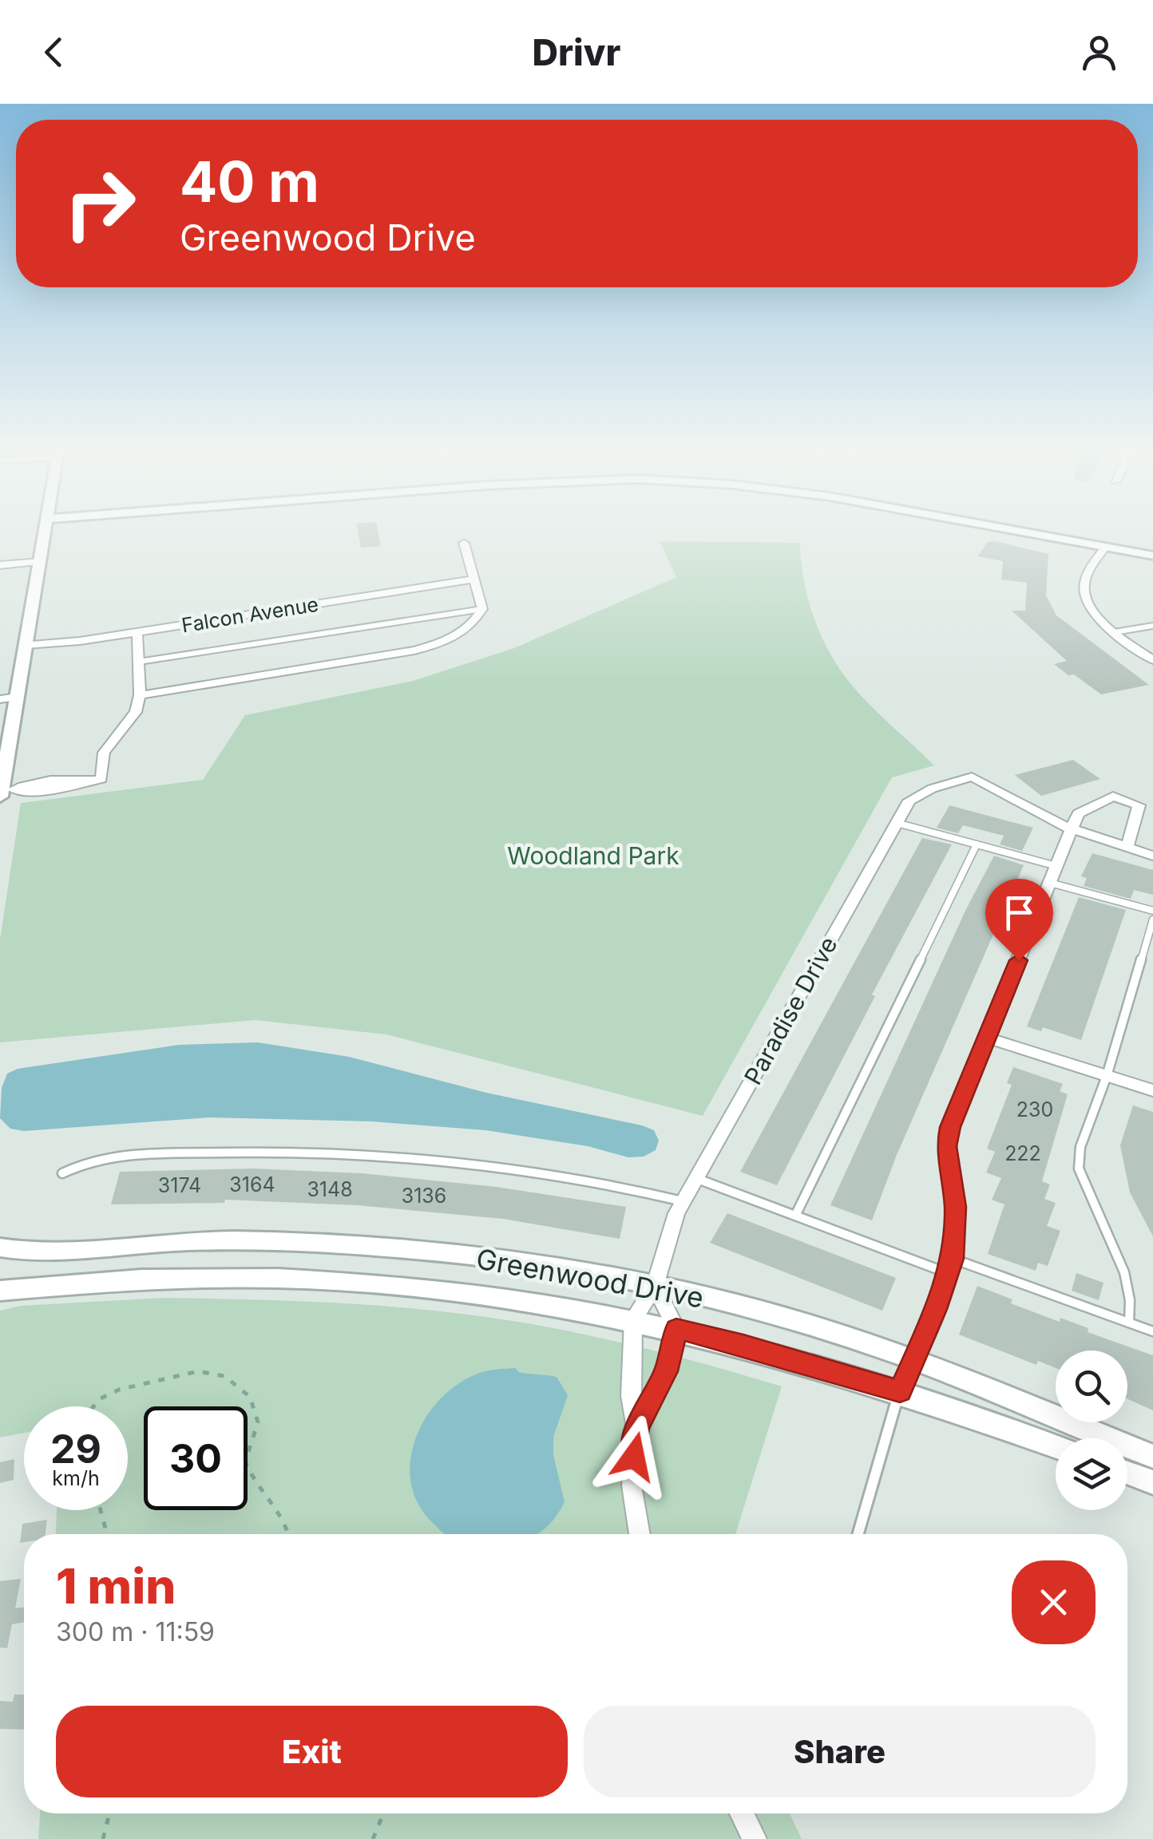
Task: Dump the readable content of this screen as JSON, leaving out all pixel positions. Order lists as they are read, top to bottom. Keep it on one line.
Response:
{"streets":{"street":["Falcon Avenue","Paradise Drive","Greenwood Drive"]},"crossings":[["Paradise Drive","Greenwood Drive"]],"parks":["Woodland Park"],"house_numbers":["230","222","3164","3174","3148","3136"],"page":{"header":"Drivr","turn":["40 m","Greenwood Drive"],"speed":"29 km/h","limit":"30","heading":["1 min","300 m · 11:59"],"buttons":["Exit","Share"]}}
